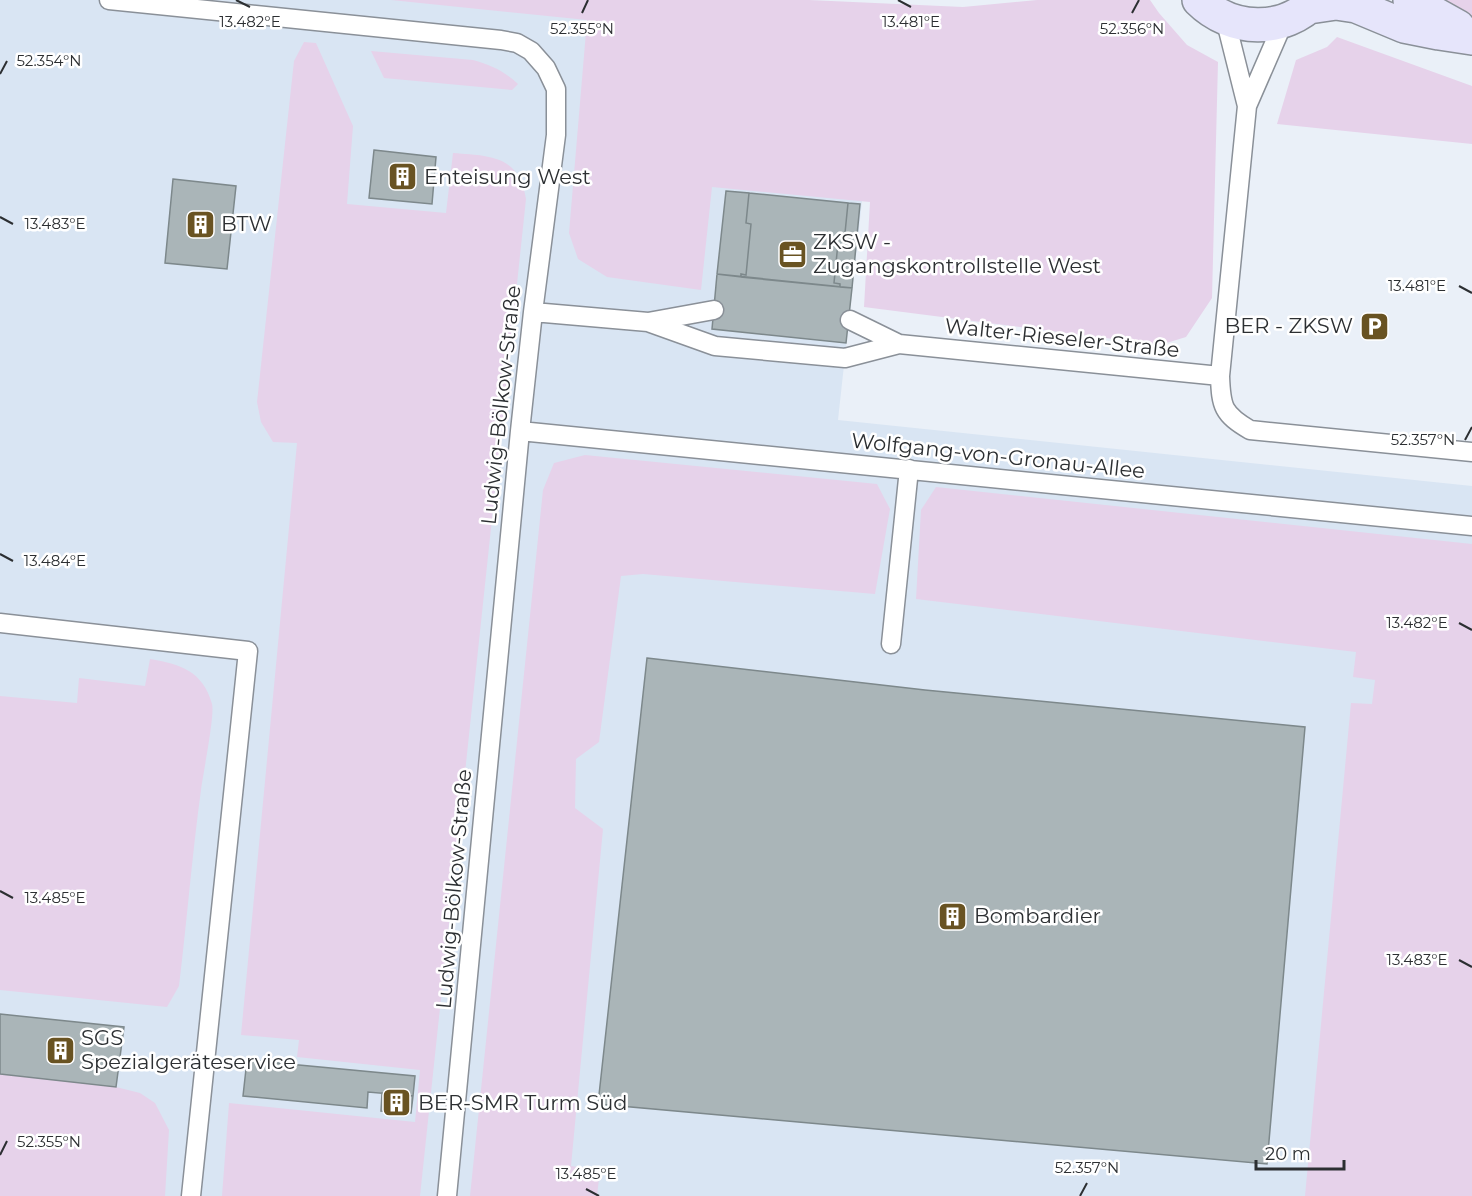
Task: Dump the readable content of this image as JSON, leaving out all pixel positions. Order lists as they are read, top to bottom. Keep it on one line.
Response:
{"streets":{"lane":["Walter-Rieseler-Straße","Ludwig-Bölkow-Straße","Wolfgang-von-Gronau-Allee"]},"crossings":[["Walter-Rieseler-Straße","Ludwig-Bölkow-Straße"],["Ludwig-Bölkow-Straße","Wolfgang-von-Gronau-Allee"]],"places":{"building":["Enteisung West","BTW","Bombardier","SGS Spezialgeräteservice","BER-SMR Turm Süd"],"office":["ZKSW - Zugangskontrollstelle West"],"parking":["BER - ZKSW"]},"scale_bar":"20 m","coordinates":["13.482°E","13.481°E","52.355°N","52.356°N","52.354°N","13.483°E","52.357°N","13.484°E","13.485°E"]}
